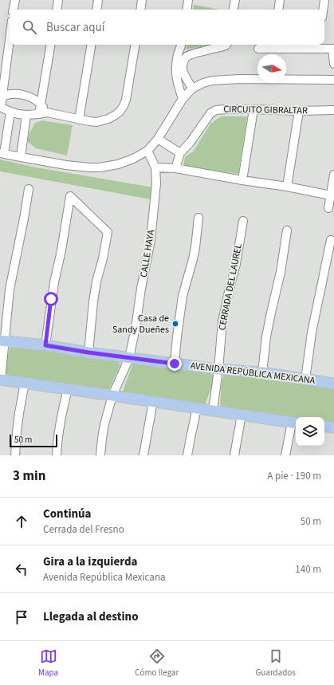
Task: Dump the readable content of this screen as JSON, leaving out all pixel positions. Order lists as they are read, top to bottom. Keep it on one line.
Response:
{"streets":{"main road":["AVENIDA REPÚBLICA MEXICANA"],"street":["CIRCUITO GIBRALTAR","CALLE HAYA","CERRADA DEL LAUREL"]},"crossings":[["CALLE HAYA","AVENIDA REPÚBLICA MEXICANA"],["CERRADA DEL LAUREL","AVENIDA REPÚBLICA MEXICANA"]],"places":["Casa de Sandy Dueñes"],"scale_bar":"50 m","north":"right","page":{"search":"Buscar aquí","scale":"50 m","heading":["3 min","A pie · 190 m"],"list":[["Continúa","Cerrada del Fresno","50 m"],["Gira a la izquierda","Avenida República Mexicana","140 m"],"Llegada al destino"],"nav":["Mapa","Cómo llegar","Guardados"]}}
